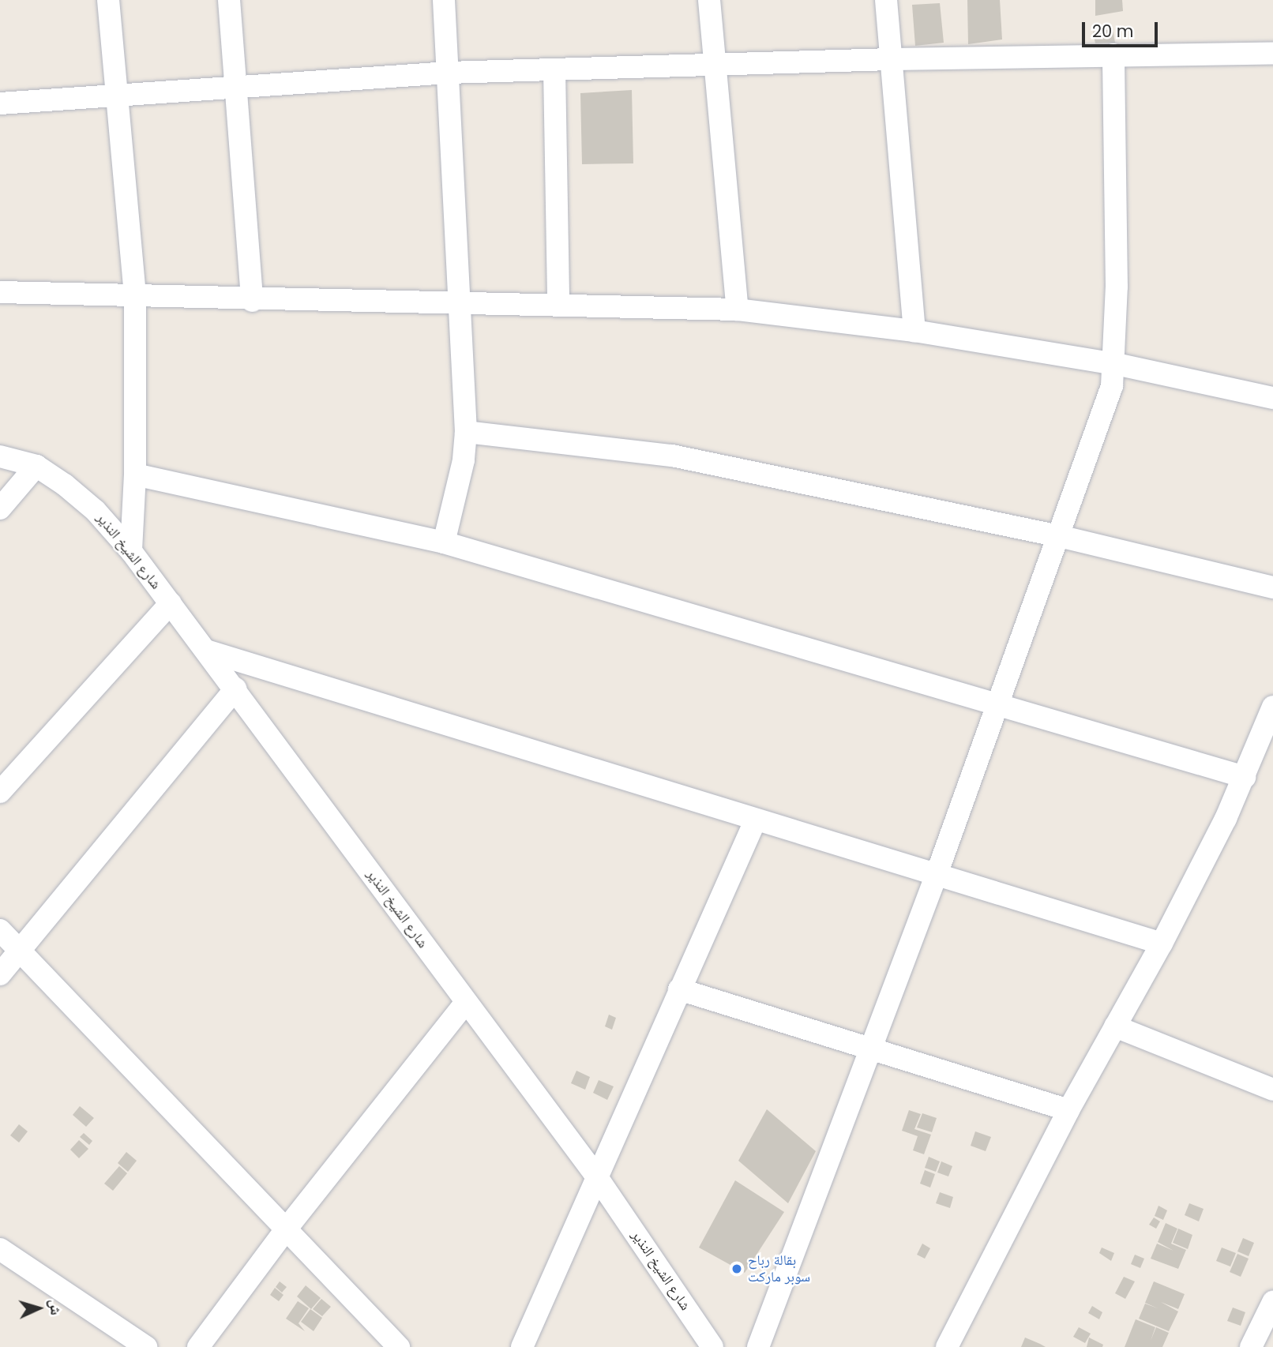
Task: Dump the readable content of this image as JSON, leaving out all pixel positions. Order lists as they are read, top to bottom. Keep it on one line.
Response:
{"streets":{"street":["شارع الشيخ النذير"]},"places":["بقالة رباح سوبر ماركت"],"scale_bar":"20 m","north":"right"}
